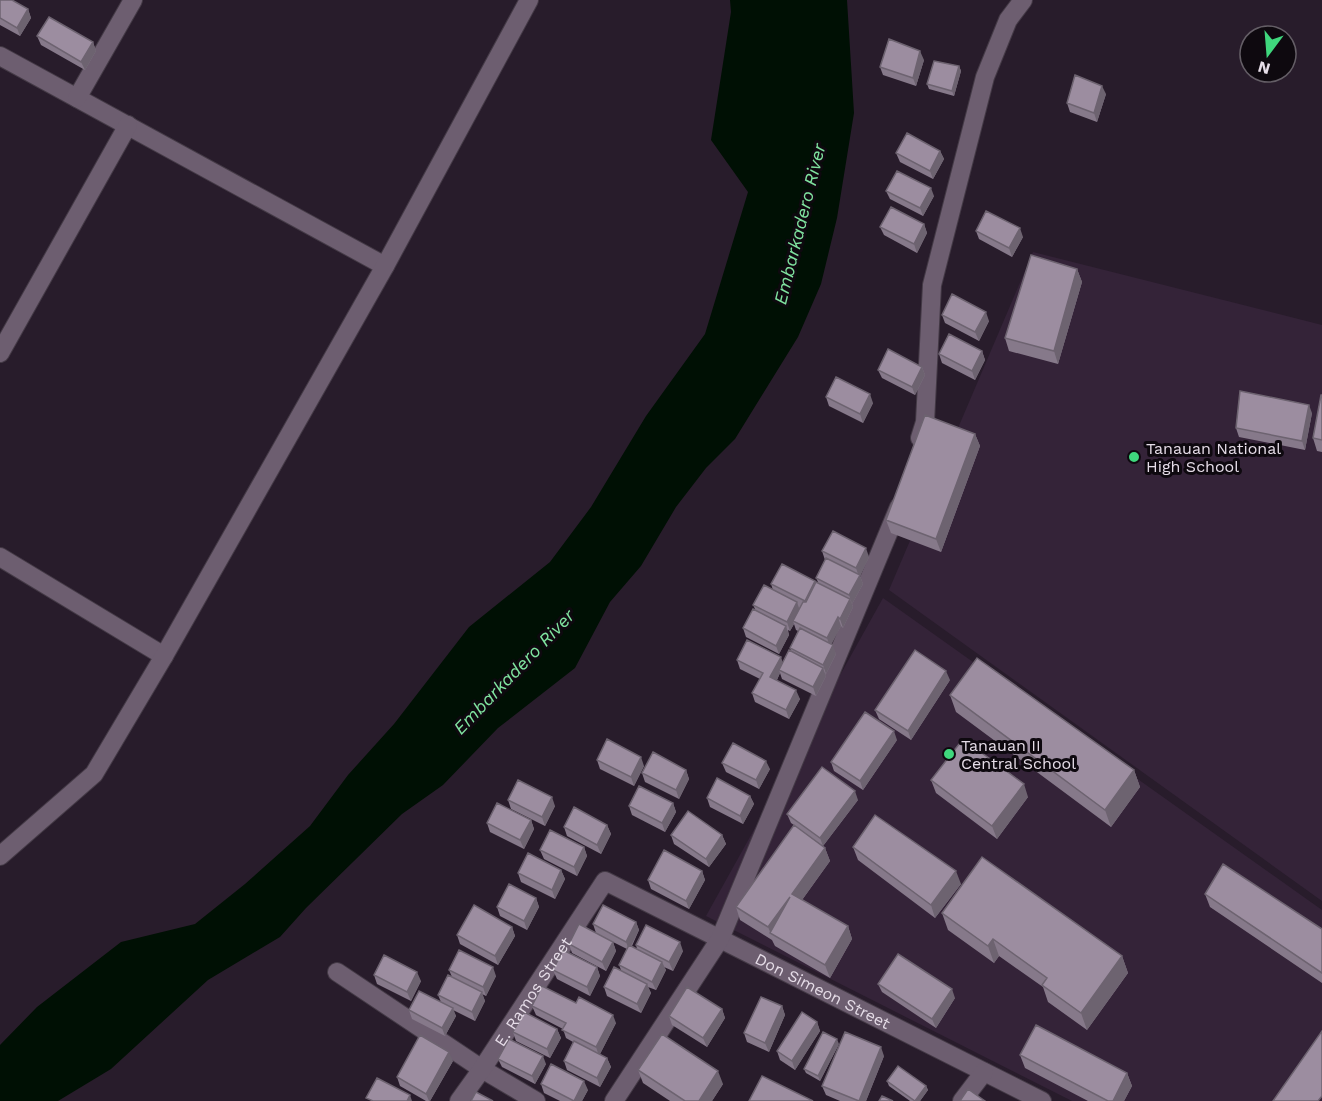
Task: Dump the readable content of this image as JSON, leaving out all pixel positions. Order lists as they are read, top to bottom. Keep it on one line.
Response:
{"streets":{"street":["Don Simeon Street","E. Ramos Street"]},"crossings":[["Don Simeon Street","E. Ramos Street"]],"water":["Embarkadero River"],"places":["Tanauan National High School","Tanauan II Central School"],"north":"bottom"}
